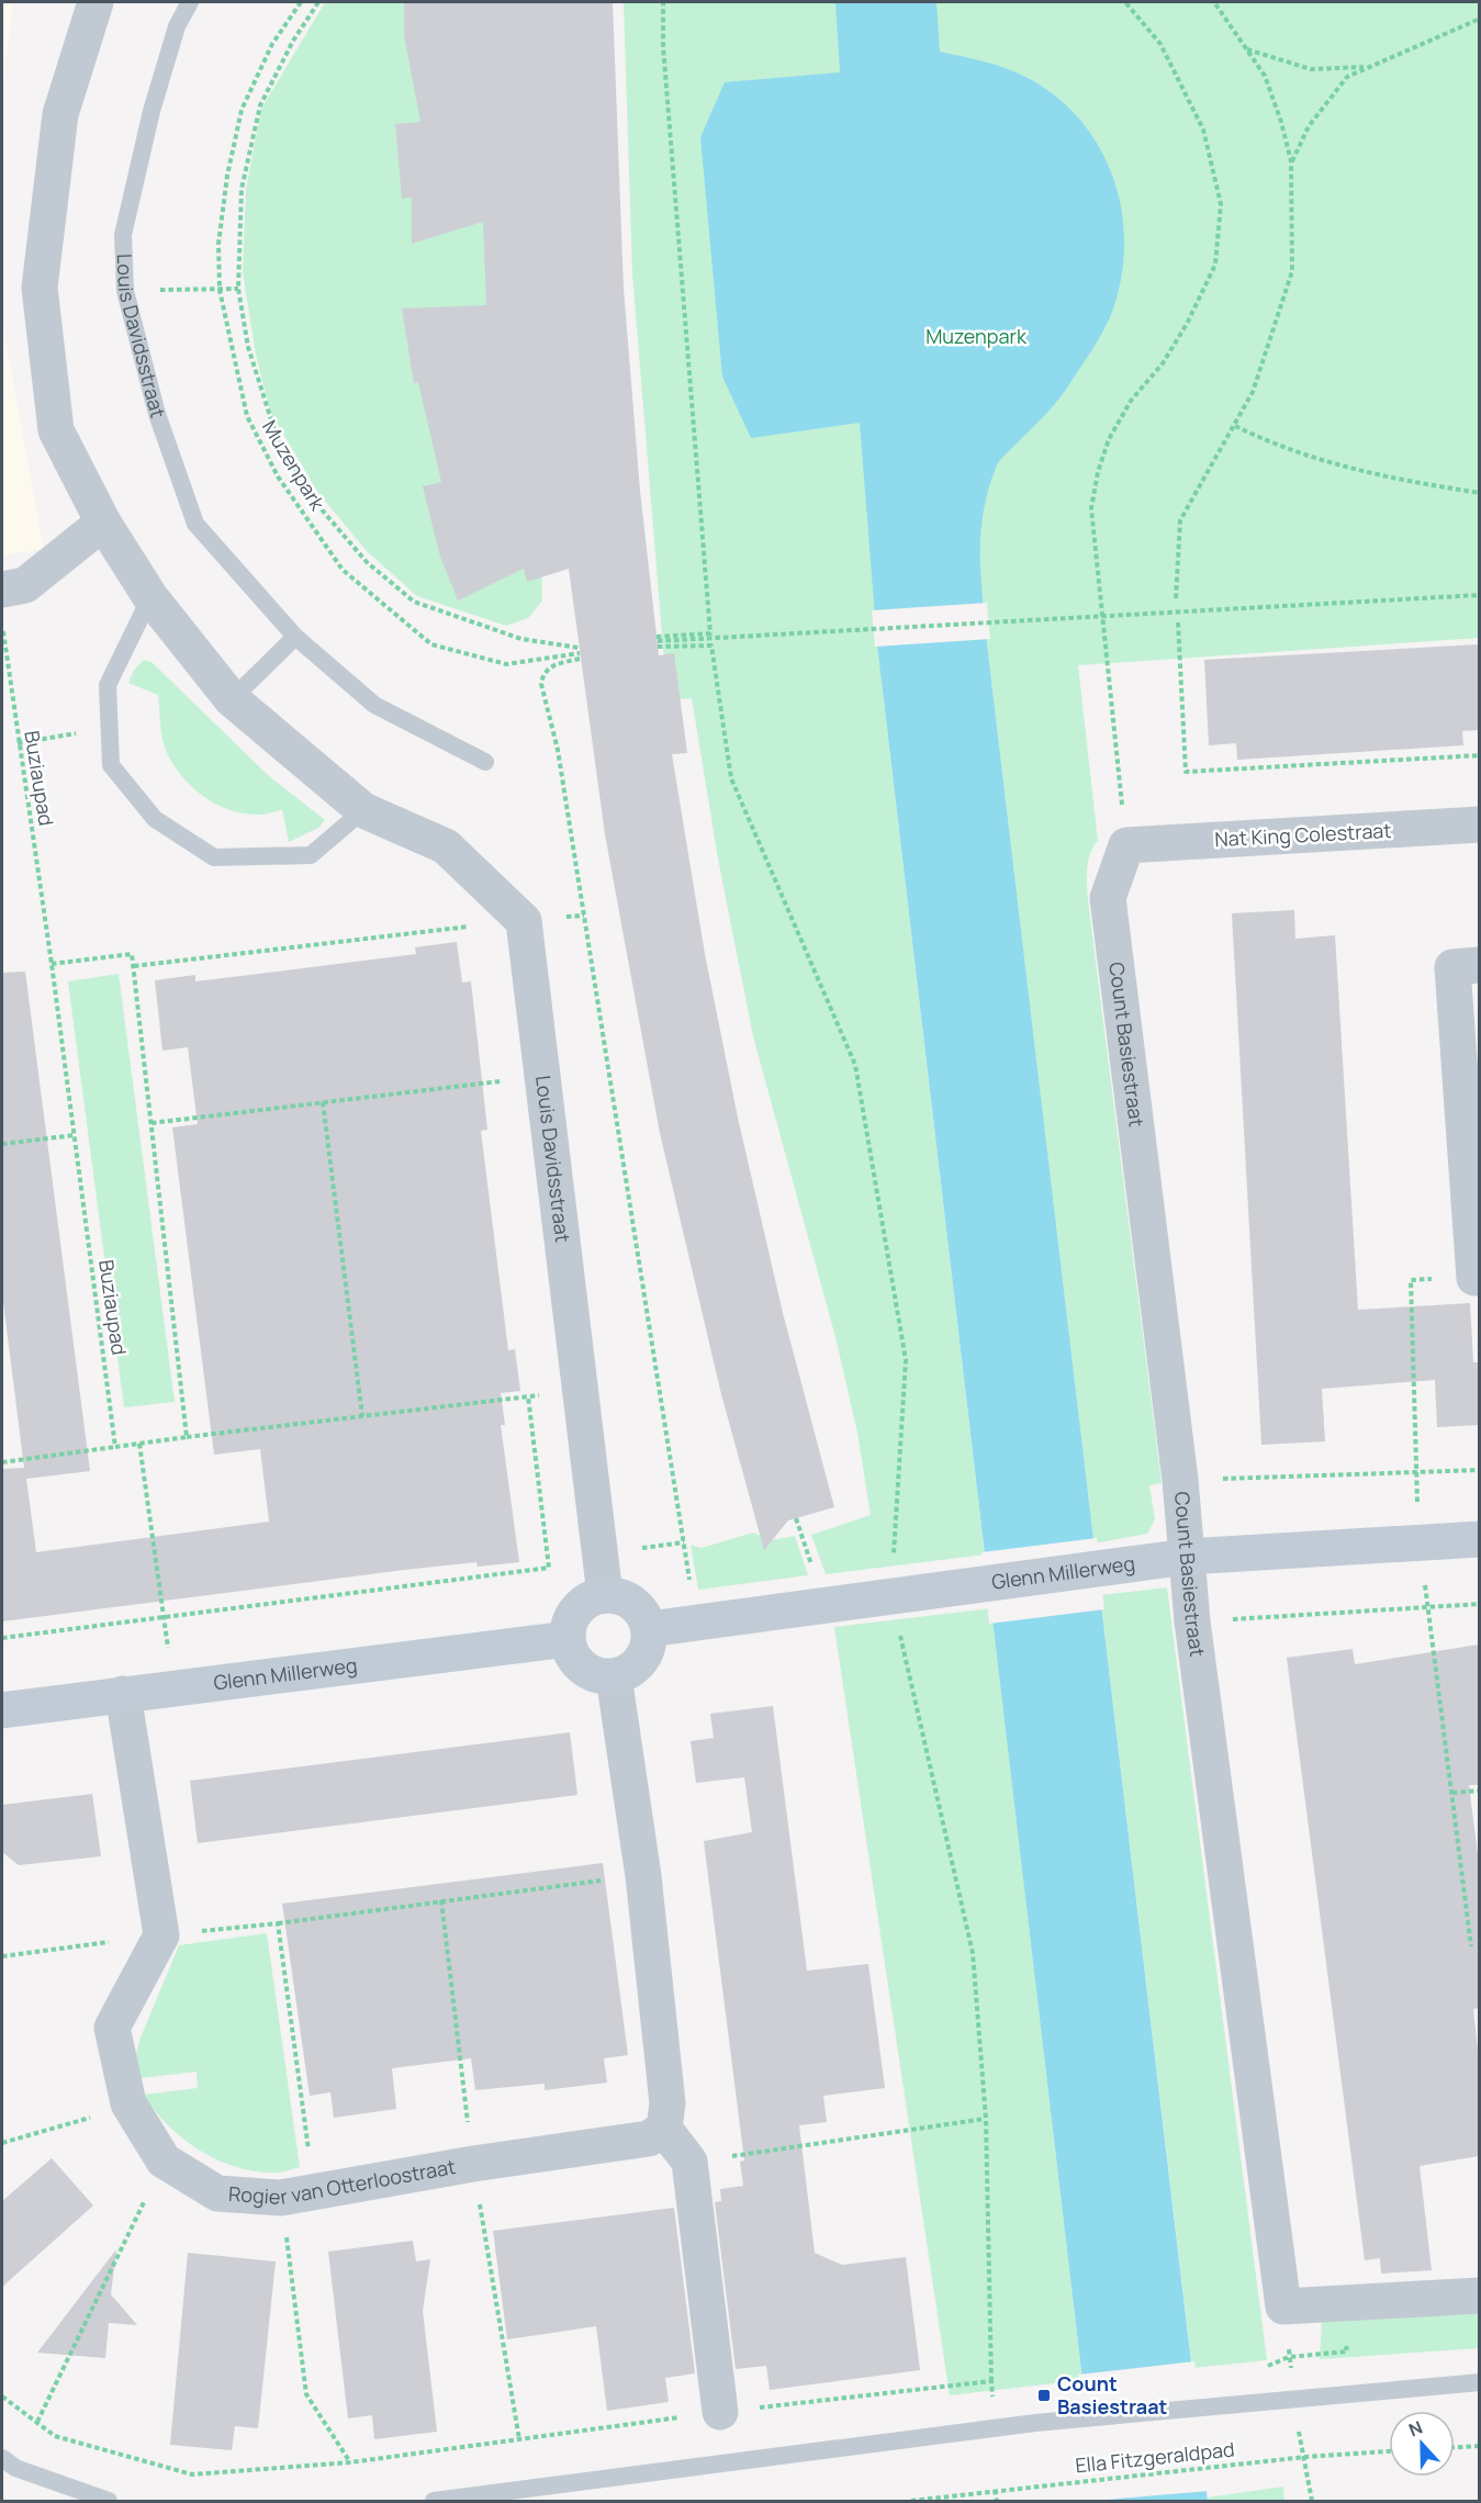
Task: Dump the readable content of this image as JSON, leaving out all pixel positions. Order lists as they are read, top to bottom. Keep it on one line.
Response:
{"streets":{"street":["Louis Davidsstraat","Nat King Colestraat","Count Basiestraat","Glenn Millerweg","Rogier van Otterloostraat"],"path":["Muzenpark","Buziaupad","Ella Fitzgeraldpad"]},"crossings":[["Louis Davidsstraat","Glenn Millerweg"],["Nat King Colestraat","Count Basiestraat"],["Count Basiestraat","Glenn Millerweg"]],"parks":["Muzenpark"],"places":{"transit":["Count Basiestraat"]},"north":"top"}
